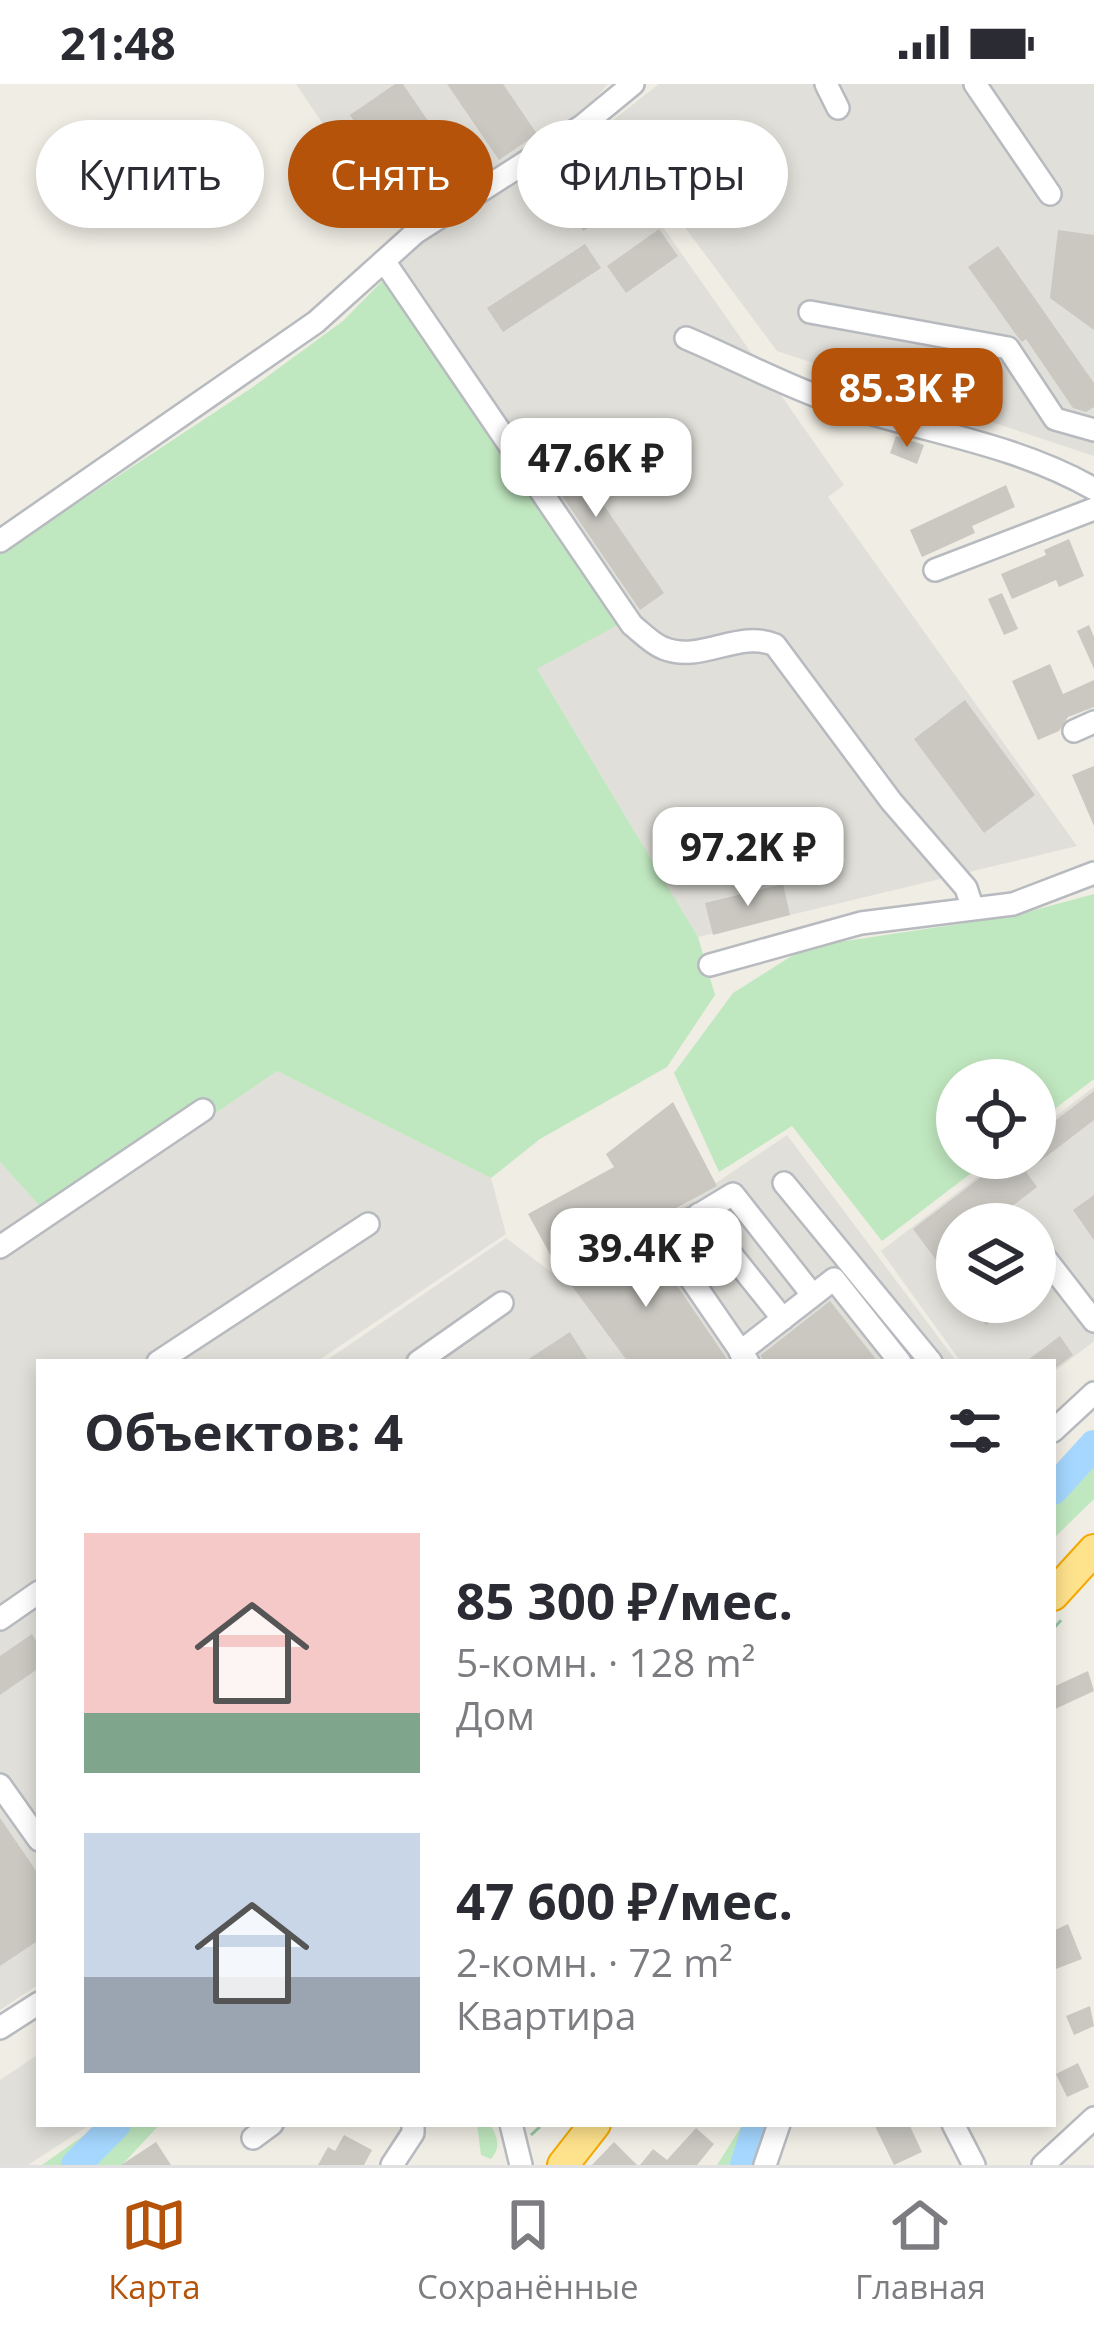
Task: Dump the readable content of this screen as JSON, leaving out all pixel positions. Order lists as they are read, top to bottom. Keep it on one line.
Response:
{"page":{"status":"21:48","chip":["Купить","Снять","Фильтры"],"price":["85.3K ₽","47.6K ₽","97.2K ₽","39.4K ₽"],"heading":"Объектов: 4","list":[{"name":"85 300 ₽/мес.","note":"5-комн. · 128 m² · Дом"},{"name":"47 600 ₽/мес.","note":"2-комн. · 72 m² · Квартира"}],"tabs":["Карта","Сохранённые","Главная"]}}
